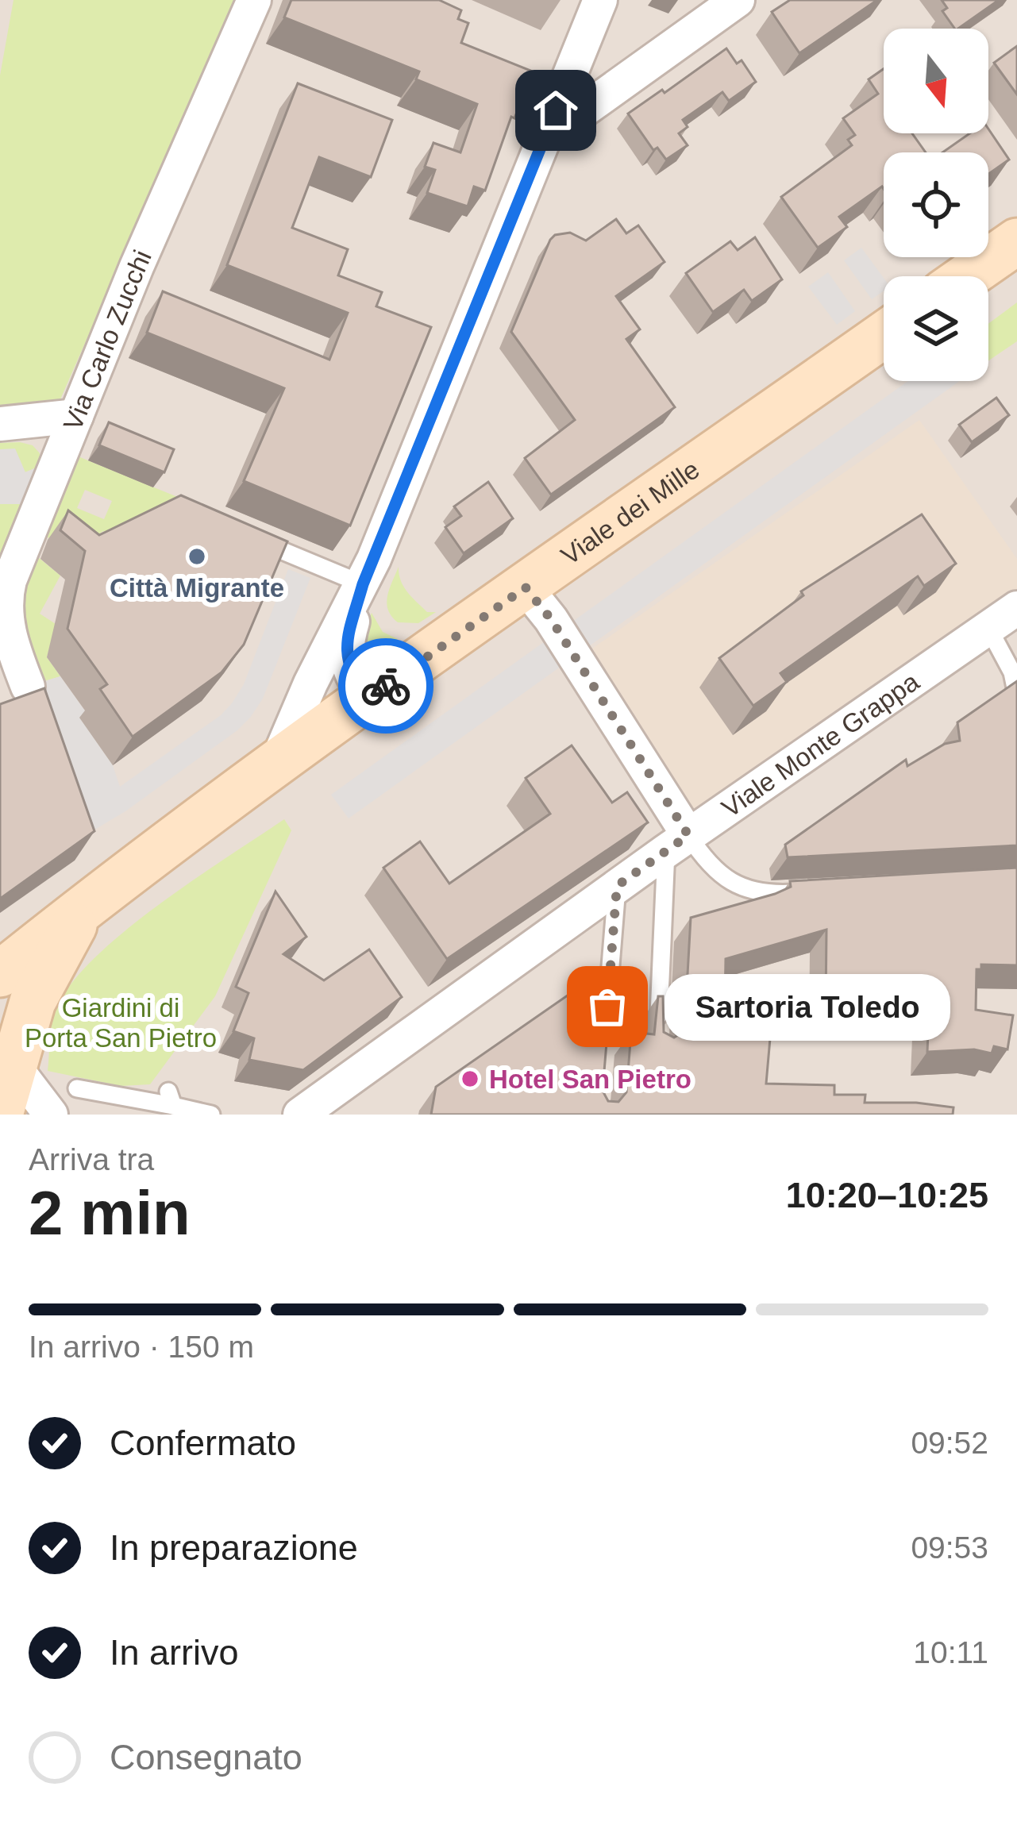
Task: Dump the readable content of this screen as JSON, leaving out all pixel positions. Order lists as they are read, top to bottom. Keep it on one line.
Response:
{"streets":{"main road":["Viale dei Mille"],"street":["Via Carlo Zucchi","Viale Monte Grappa"]},"parks":["Giardini di Porta San Pietro"],"places":["Città Migrante","Sartoria Toledo","Hotel San Pietro"],"north":"bottom","page":{"bubble":"Sartoria Toledo","heading":["2 min","Arriva tra","10:20–10:25"],"bar":"In arrivo · 150 m","list":[["Confermato","09:52"],["In preparazione","09:53"],["In arrivo","10:11"],"Consegnato"]}}
